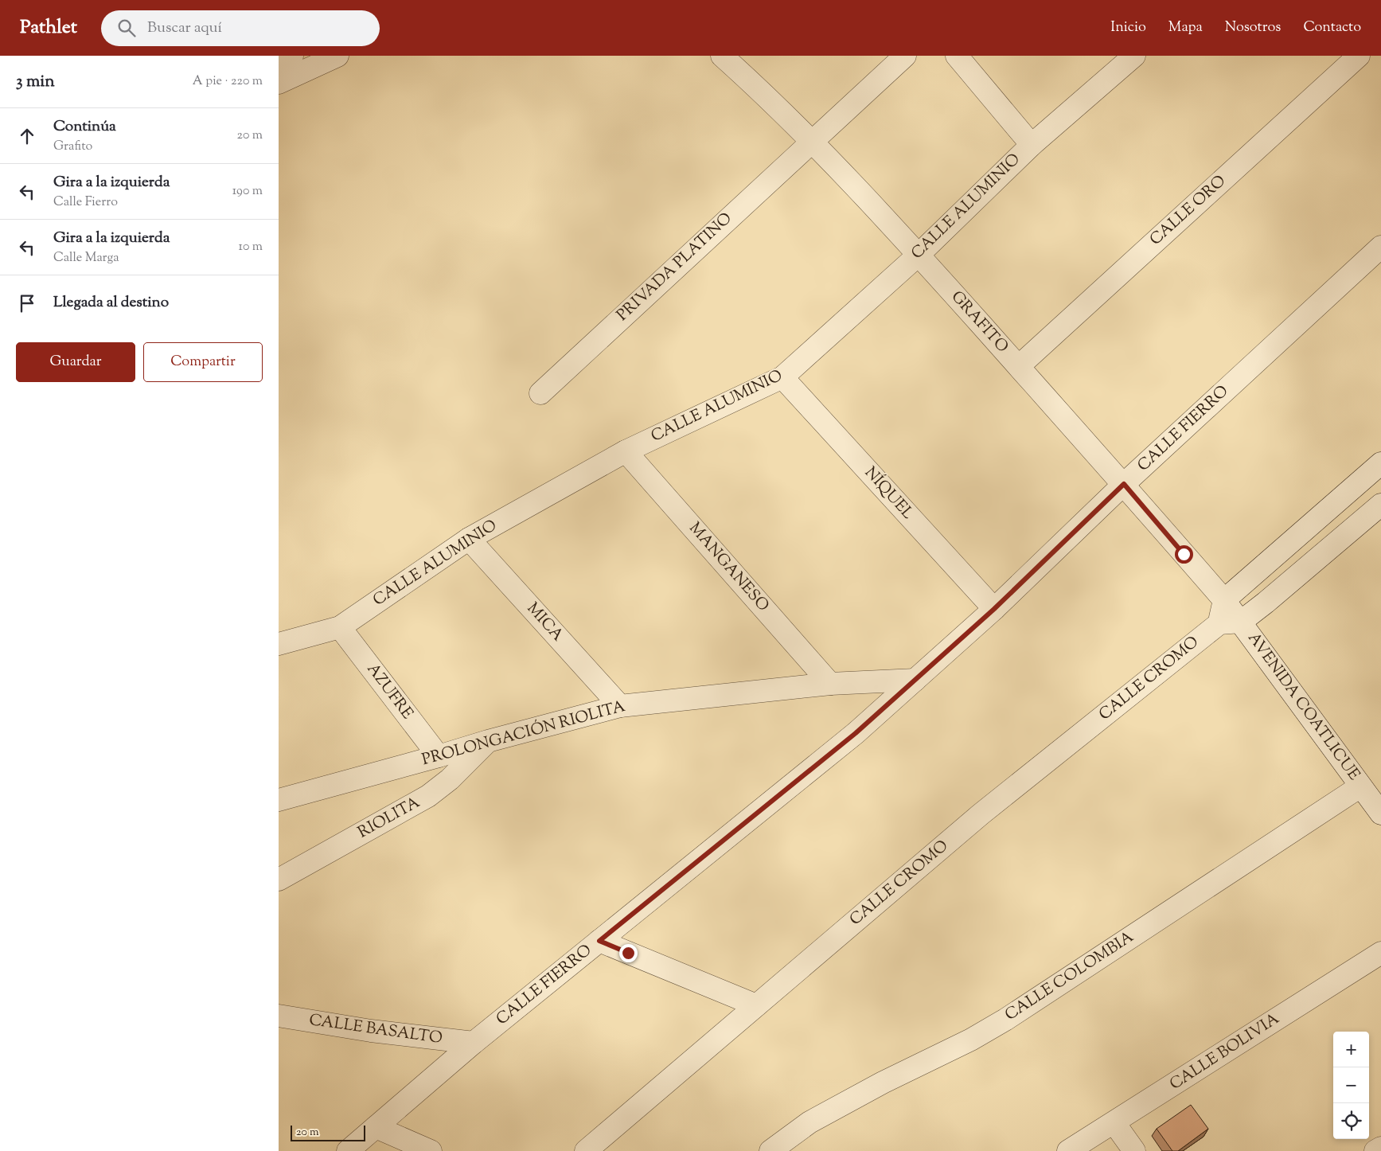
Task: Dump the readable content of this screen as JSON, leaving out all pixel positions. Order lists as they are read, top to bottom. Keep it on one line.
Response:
{"streets":{"street":["CALLE ALUMINIO","CALLE ORO","PRIVADA PLATINO","GRAFITO","CALLE FIERRO","NÍQUEL","MANGANESO","MICA","CALLE CROMO","AZUFRE","AVENIDA COATLICUE","PROLONGACIÓN RIOLITA","RIOLITA","CALLE COLOMBIA","CALLE BASALTO","CALLE BOLIVIA"]},"crossings":[["CALLE ALUMINIO","GRAFITO"],["CALLE ALUMINIO","NÍQUEL"],["CALLE ALUMINIO","MANGANESO"],["CALLE ALUMINIO","MICA"],["CALLE ALUMINIO","AZUFRE"],["CALLE ORO","GRAFITO"],["PRIVADA PLATINO","GRAFITO"],["GRAFITO","CALLE FIERRO"],["GRAFITO","AVENIDA COATLICUE"],["CALLE FIERRO","NÍQUEL"],["CALLE FIERRO","PROLONGACIÓN RIOLITA"],["CALLE FIERRO","CALLE BASALTO"],["MANGANESO","PROLONGACIÓN RIOLITA"],["MICA","PROLONGACIÓN RIOLITA"],["AZUFRE","PROLONGACIÓN RIOLITA"],["AVENIDA COATLICUE","CALLE COLOMBIA"],["PROLONGACIÓN RIOLITA","RIOLITA"]],"scale_bar":"20 m","page":{"header":"Pathlet","search":"Buscar aquí","nav":["Inicio","Mapa","Nosotros","Contacto"],"heading":["3 min","A pie · 220 m"],"list":[["Continúa","Grafito","20 m"],["Gira a la izquierda","Calle Fierro","190 m"],["Gira a la izquierda","Calle Marga","10 m"],"Llegada al destino"],"buttons":["Guardar","Compartir"],"map_buttons":["+","−"],"scale":"20 m"}}
